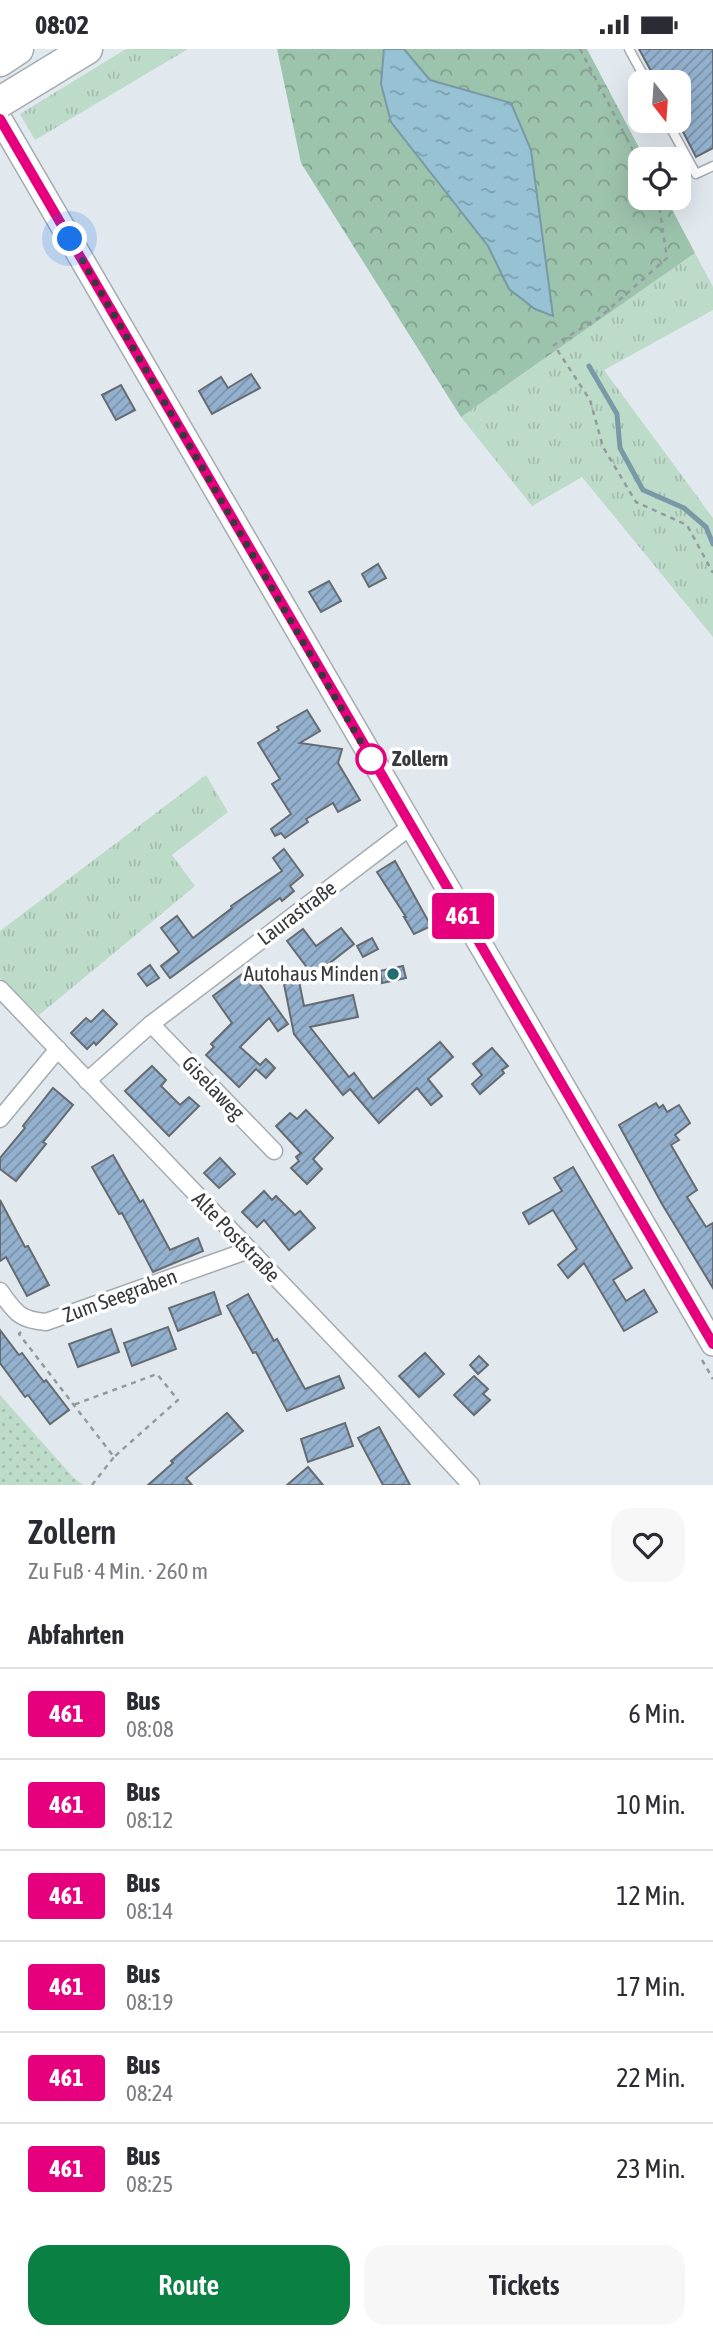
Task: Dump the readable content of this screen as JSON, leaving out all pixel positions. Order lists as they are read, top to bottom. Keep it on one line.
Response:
{"streets":{"street":["Laurastraße","Giselaweg","Alte Poststraße","Zum Seegraben"]},"crossings":[["Laurastraße","Giselaweg"],["Laurastraße","Alte Poststraße"],["Alte Poststraße","Zum Seegraben"]],"places":["Zollern","Autohaus Minden"],"lines":["bus line 461"],"north":"bottom","page":{"status":"08:02","on_map":"461","heading":[["Zollern","Zu Fuß · 4 Min. · 260 m"],"Abfahrten"],"list":[{"mark":"461","name":"Bus","note":"08:08","value":"6 Min."},{"mark":"461","name":"Bus","note":"08:12","value":"10 Min."},{"mark":"461","name":"Bus","note":"08:14","value":"12 Min."},{"mark":"461","name":"Bus","note":"08:19","value":"17 Min."},{"mark":"461","name":"Bus","note":"08:24","value":"22 Min."},{"mark":"461","name":"Bus","note":"08:25","value":"23 Min."}],"buttons":["Route","Tickets"]}}
